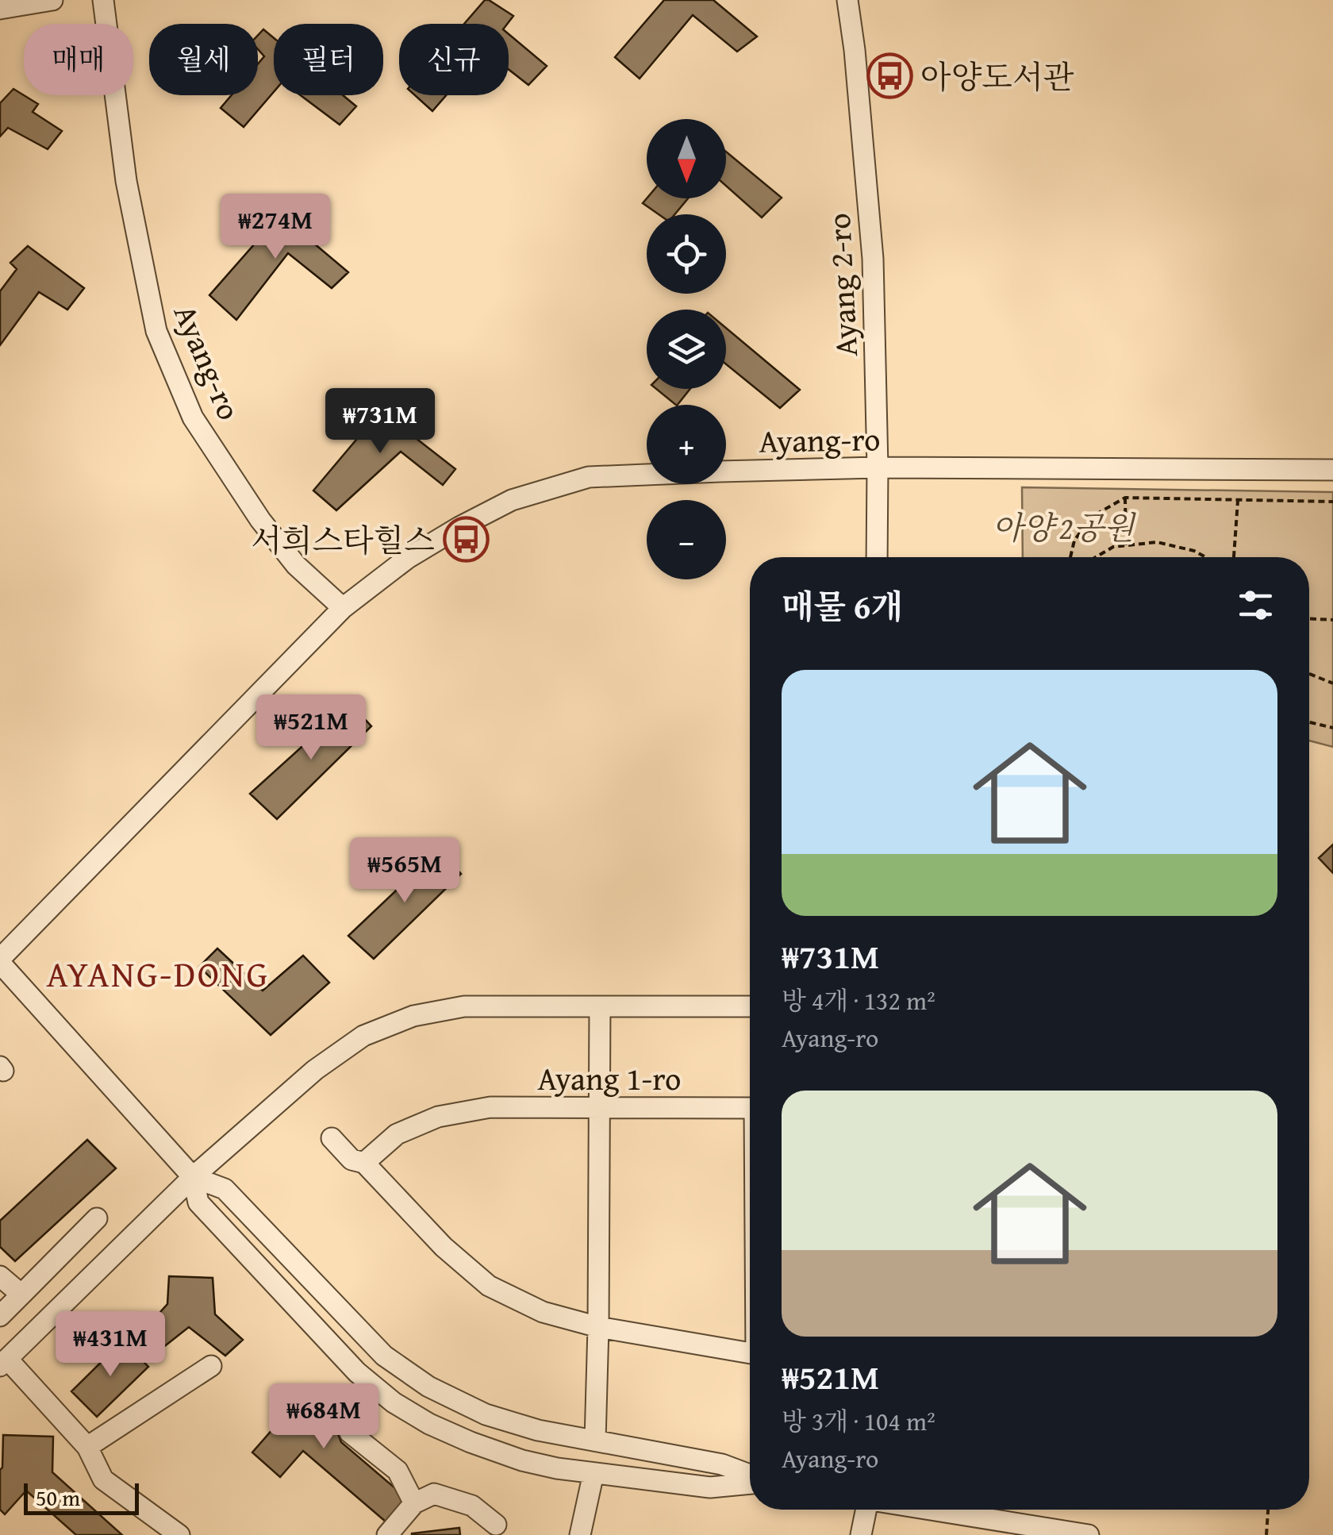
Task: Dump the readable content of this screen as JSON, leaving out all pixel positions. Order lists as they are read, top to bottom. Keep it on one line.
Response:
{"streets":{"street":["Ayang 2-ro","Ayang-ro","Ayang 1-ro"]},"crossings":[["Ayang 2-ro","Ayang-ro"]],"districts":["AYANG-DONG"],"parks":["아양 2공원"],"places":{"bus stop":["아양도서관","서희스타힐스"]},"scale_bar":"50 m","north":"bottom","page":{"chip":["매매","월세","필터","신규"],"map_buttons":["+","−"],"price":["₩274M","₩731M","₩521M","₩565M","₩431M","₩684M"],"heading":"매물 6개","list":[{"name":"₩731M","note":"방 4개 · 132 m² · Ayang-ro"},{"name":"₩521M","note":"방 3개 · 104 m² · Ayang-ro"}],"scale":"50 m"}}
